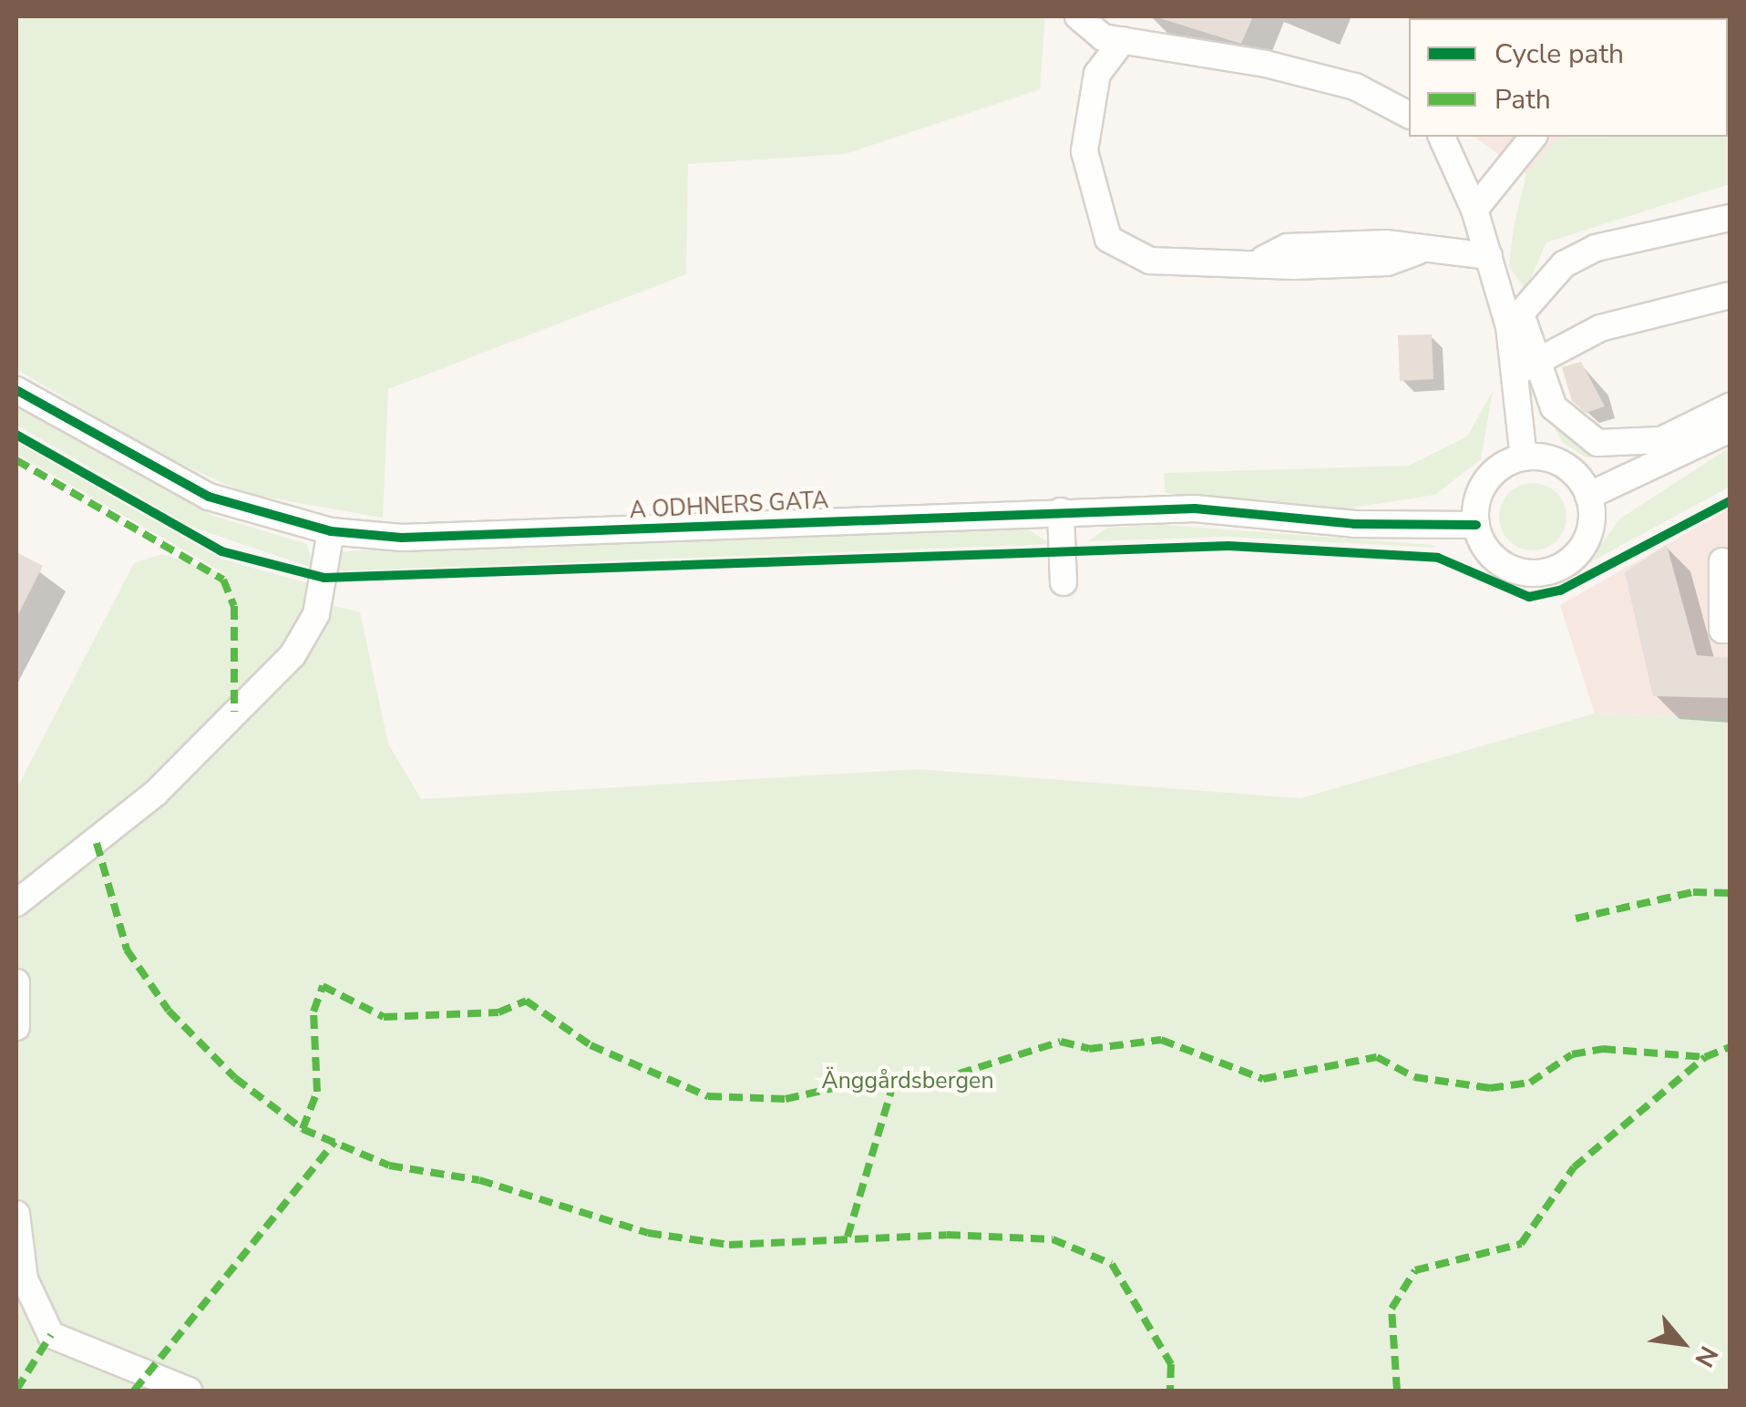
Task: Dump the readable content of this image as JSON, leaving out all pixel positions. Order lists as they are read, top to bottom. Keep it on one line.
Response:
{"streets":{"street":["A ODHNERS GATA"]},"parks":["Änggårdsbergen"],"legend":["Cycle path","Path"],"north":"bottom right"}
